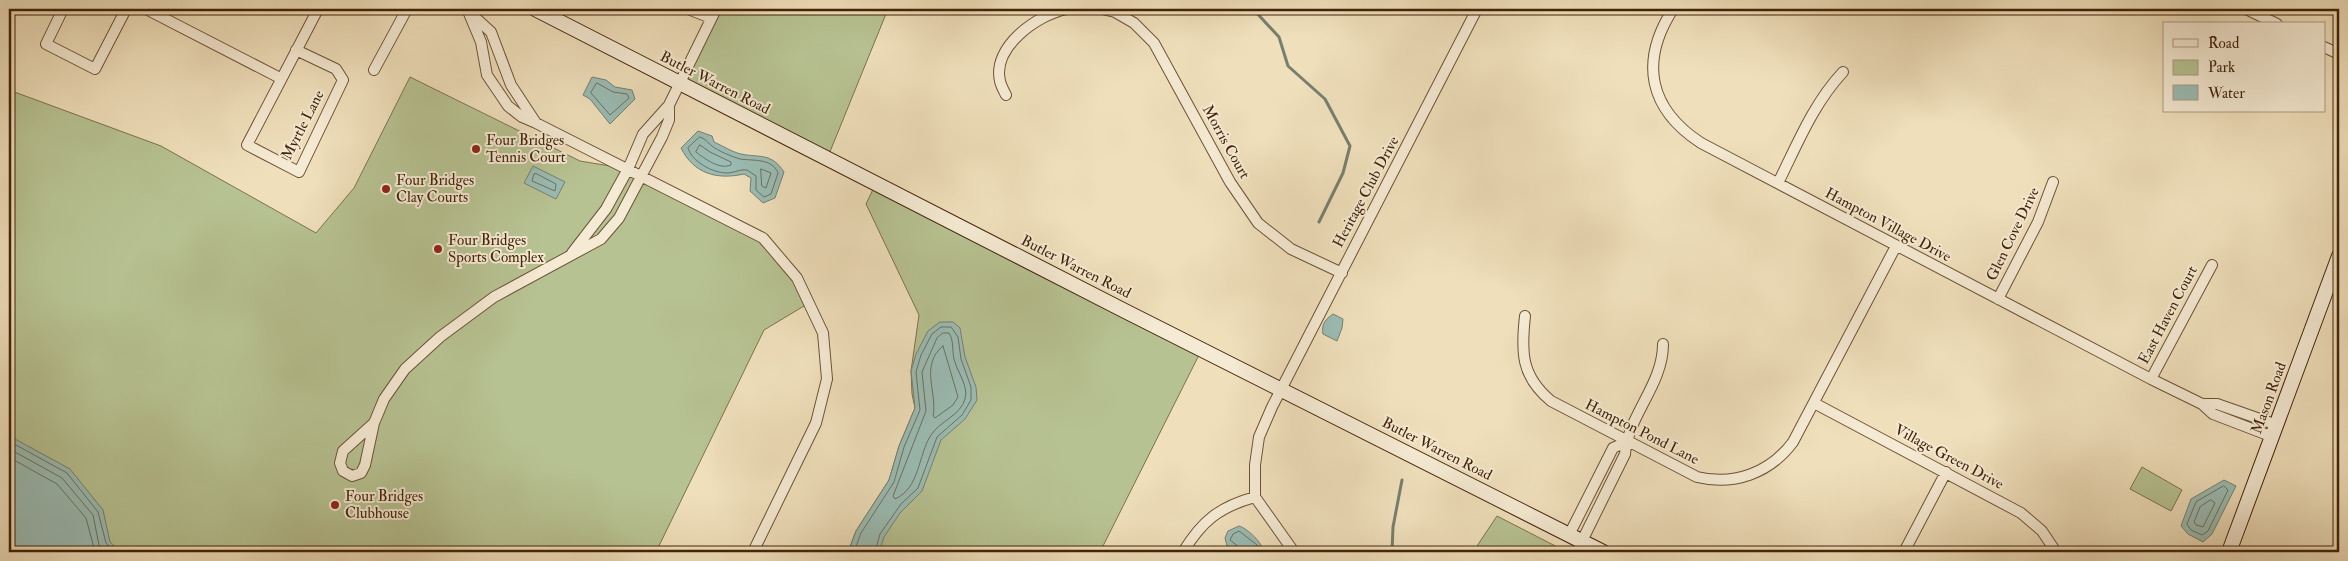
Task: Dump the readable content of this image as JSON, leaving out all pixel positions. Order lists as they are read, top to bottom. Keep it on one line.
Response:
{"streets":{"main road":["Butler Warren Road","Mason Road"],"street":["Myrtle Lane","Morris Court","Heritage Club Drive","Hampton Village Drive","Glen Cove Drive","East Haven Court","Hampton Pond Lane","Village Green Drive"]},"crossings":[["Butler Warren Road","Heritage Club Drive"],["Morris Court","Heritage Club Drive"],["Hampton Village Drive","Glen Cove Drive"],["Hampton Village Drive","East Haven Court"],["Hampton Village Drive","Mason Road"],["Hampton Village Drive","Hampton Pond Lane"],["Hampton Pond Lane","Village Green Drive"]],"places":["Four Bridges Tennis Court","Four Bridges Clay Courts","Four Bridges Sports Complex","Four Bridges Clubhouse"],"legend":["Road","Park","Water"]}
